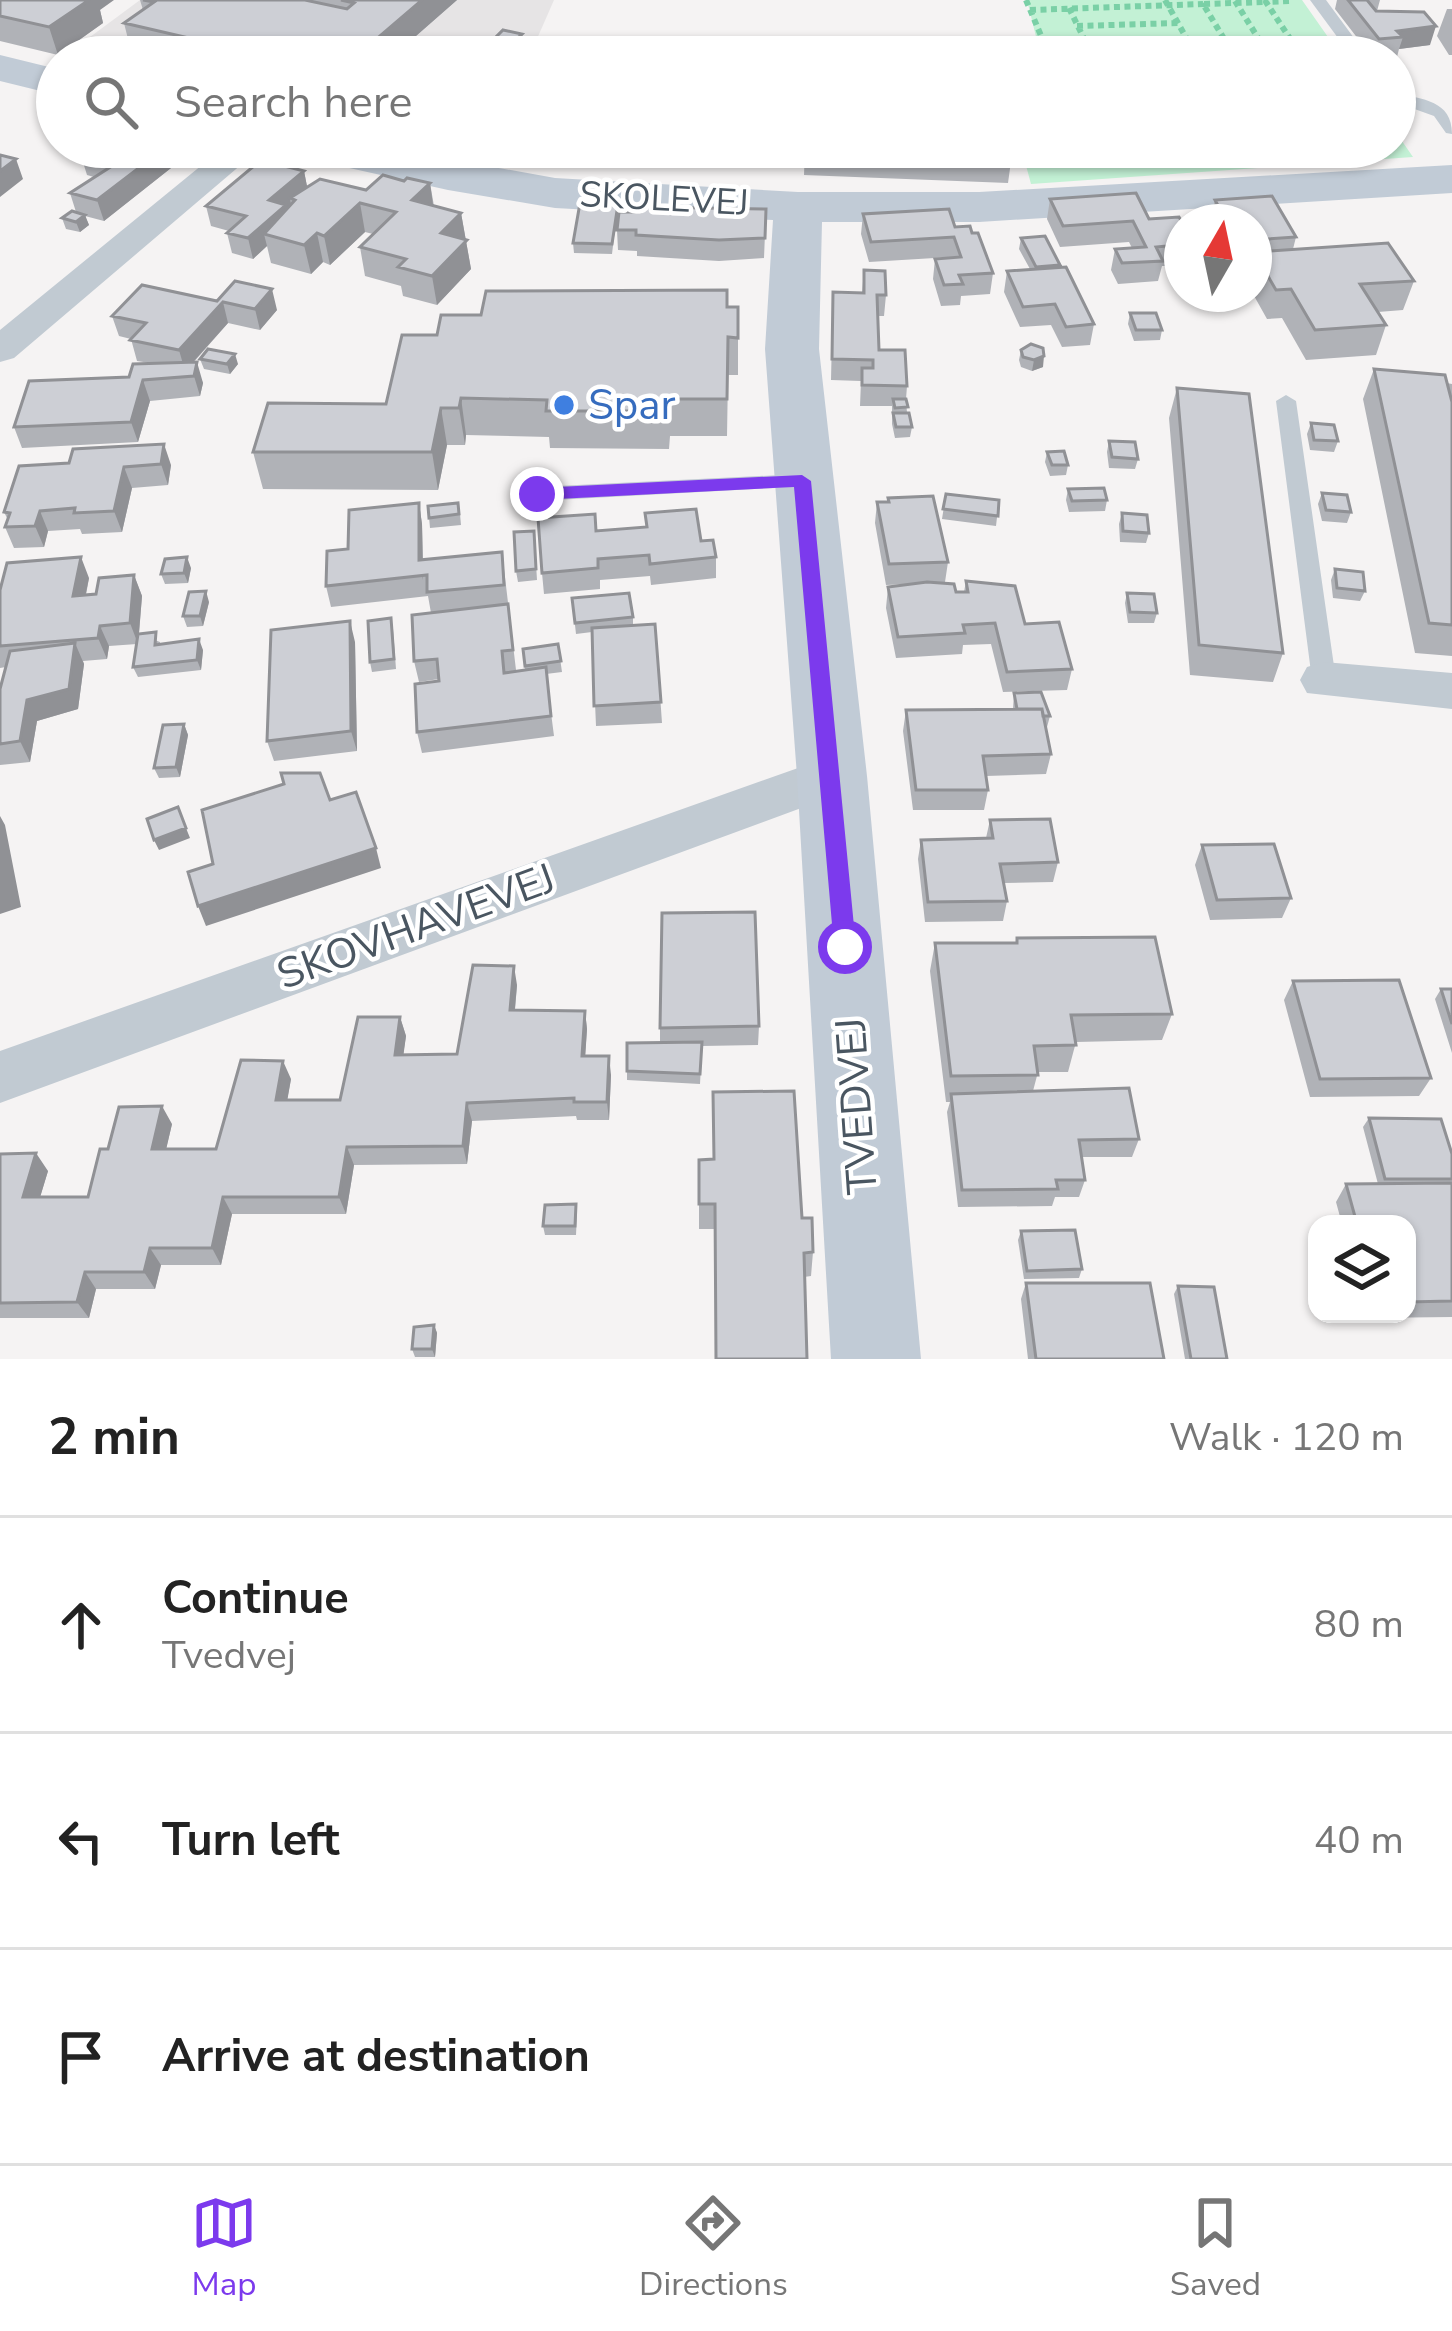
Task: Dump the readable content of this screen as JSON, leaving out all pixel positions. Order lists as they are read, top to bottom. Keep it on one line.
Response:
{"streets":{"street":["SKOLEVEJ","SKOVHAVEVEJ","TVEDVEJ"]},"crossings":[["SKOLEVEJ","TVEDVEJ"],["SKOVHAVEVEJ","TVEDVEJ"]],"places":["Spar"],"north":"top","page":{"search":"Search here","heading":["2 min","Walk · 120 m"],"list":[["Continue","Tvedvej","80 m"],["Turn left","40 m"],"Arrive at destination"],"nav":["Map","Directions","Saved"]}}
